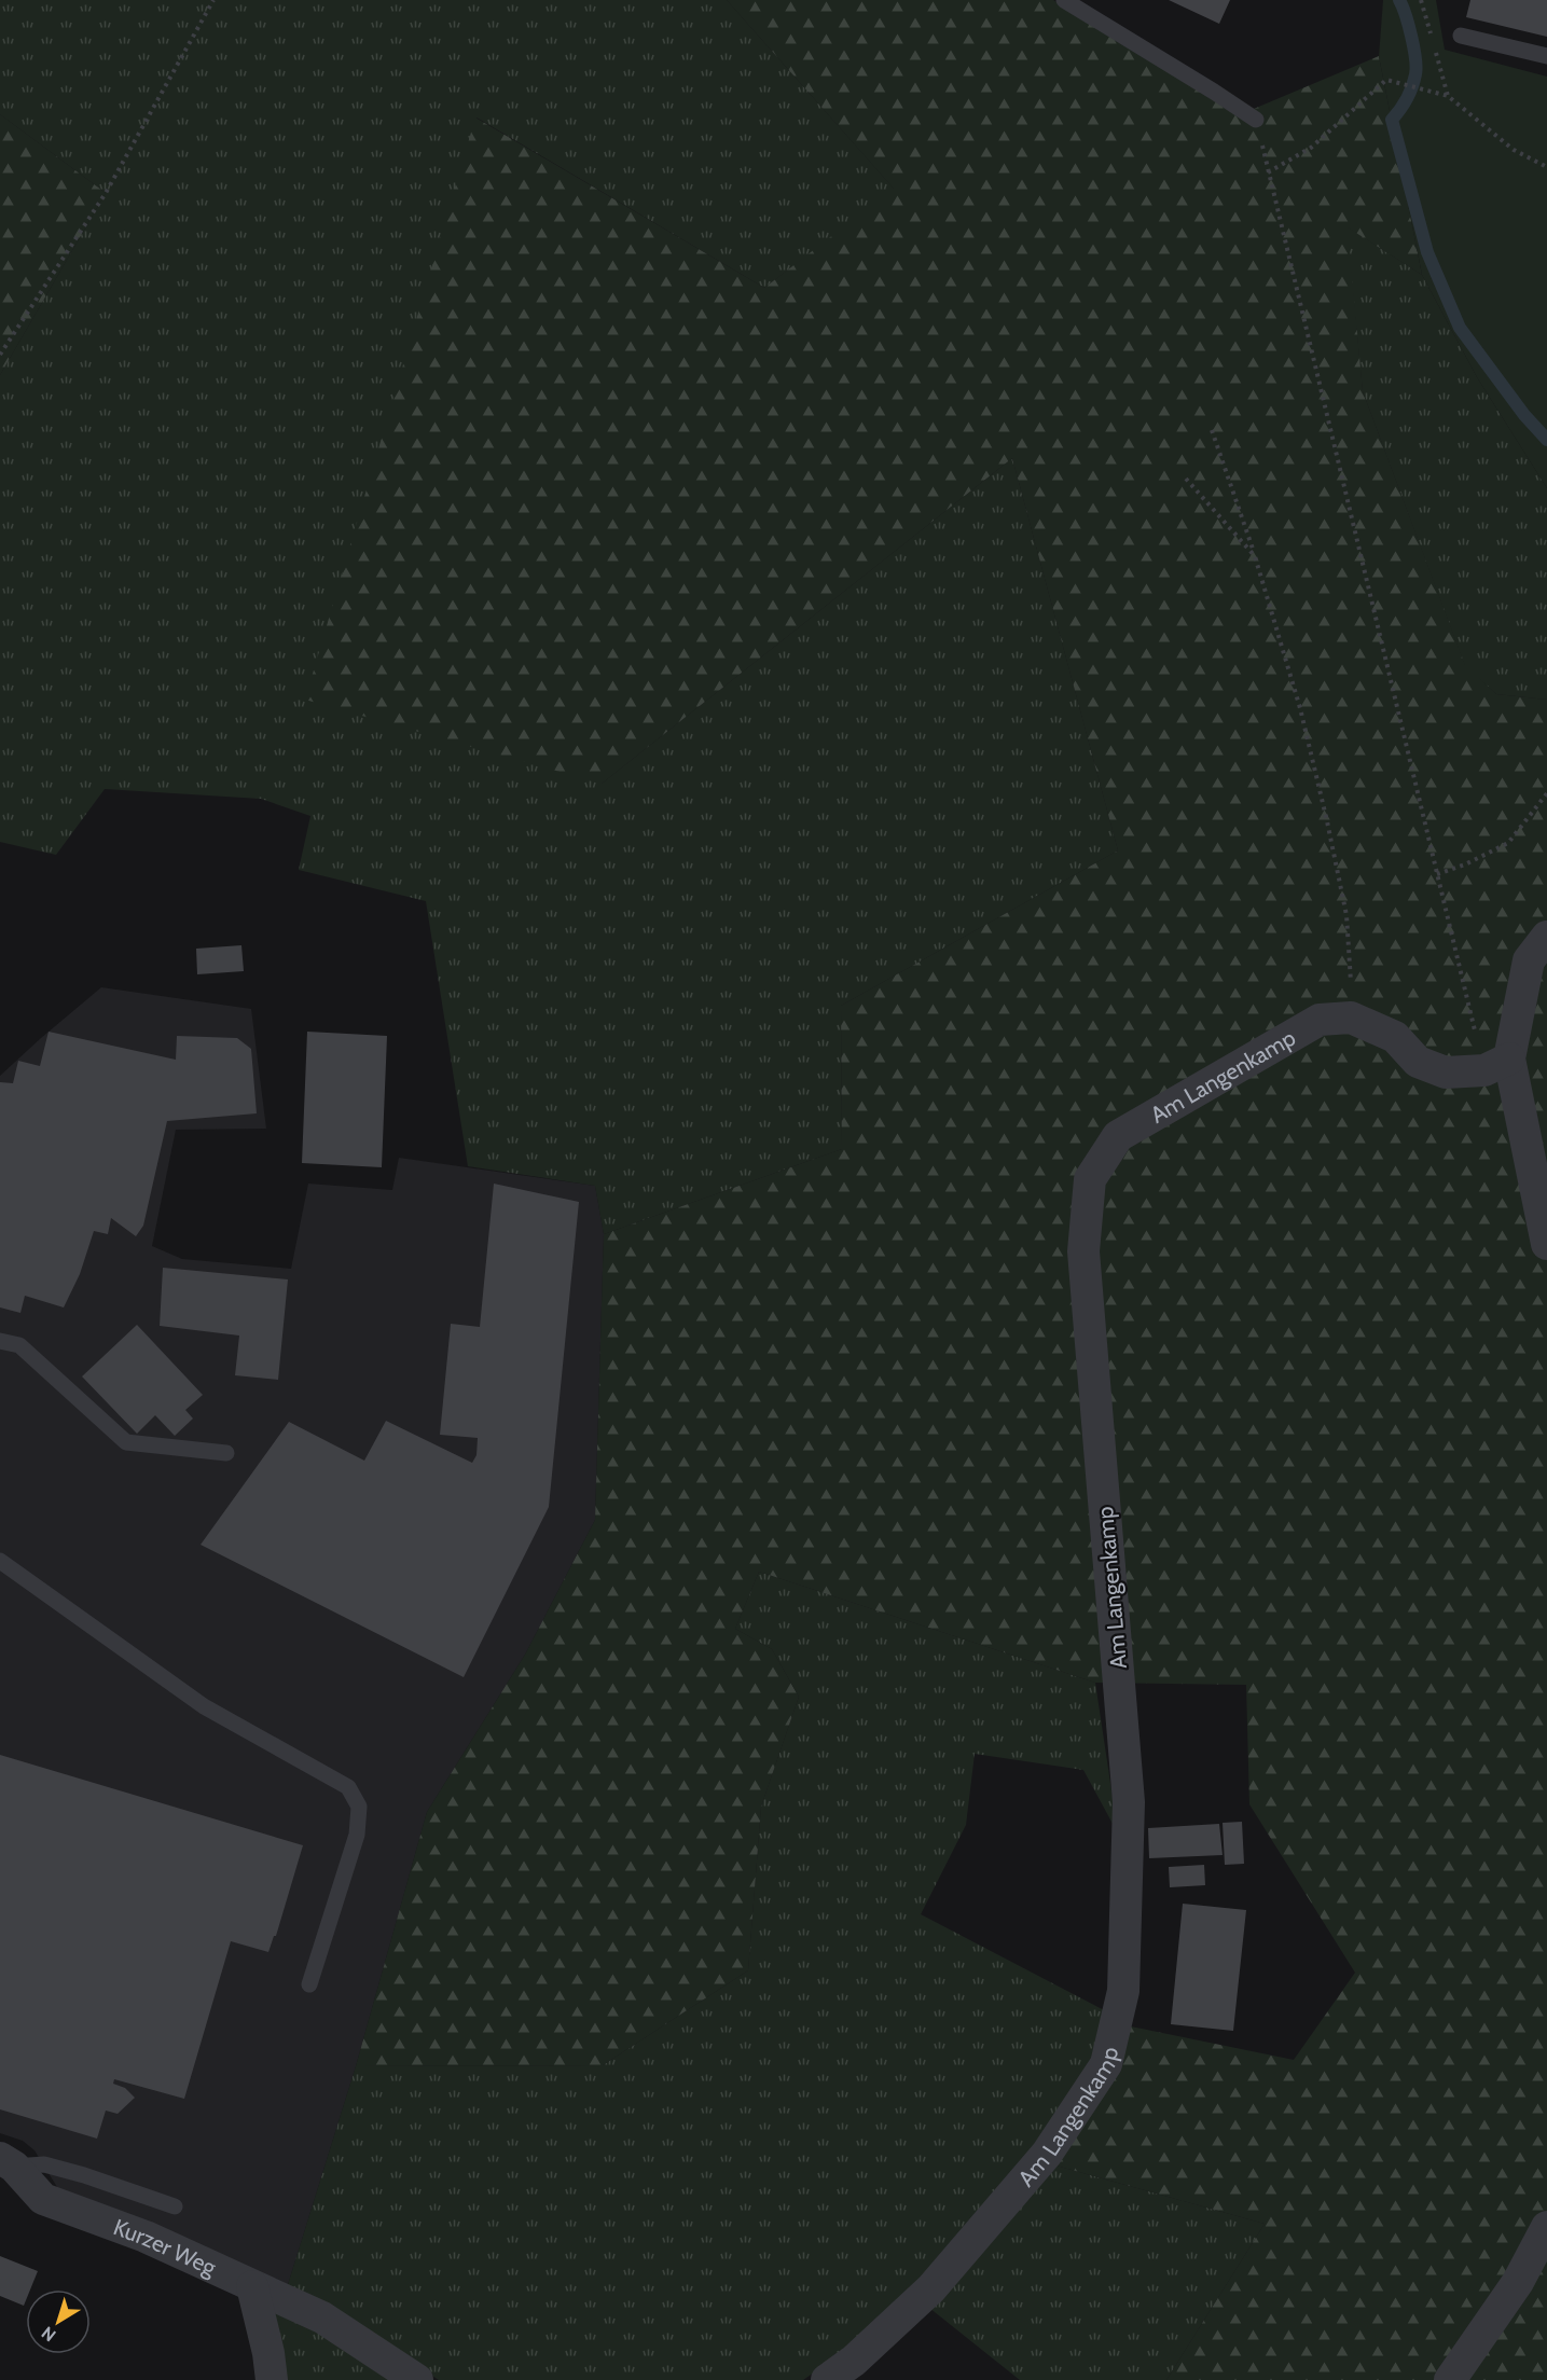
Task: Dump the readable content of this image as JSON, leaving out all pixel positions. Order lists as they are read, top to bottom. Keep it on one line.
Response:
{"streets":{"street":["Am Langenkamp","Kurzer Weg"]},"north":"bottom left"}
